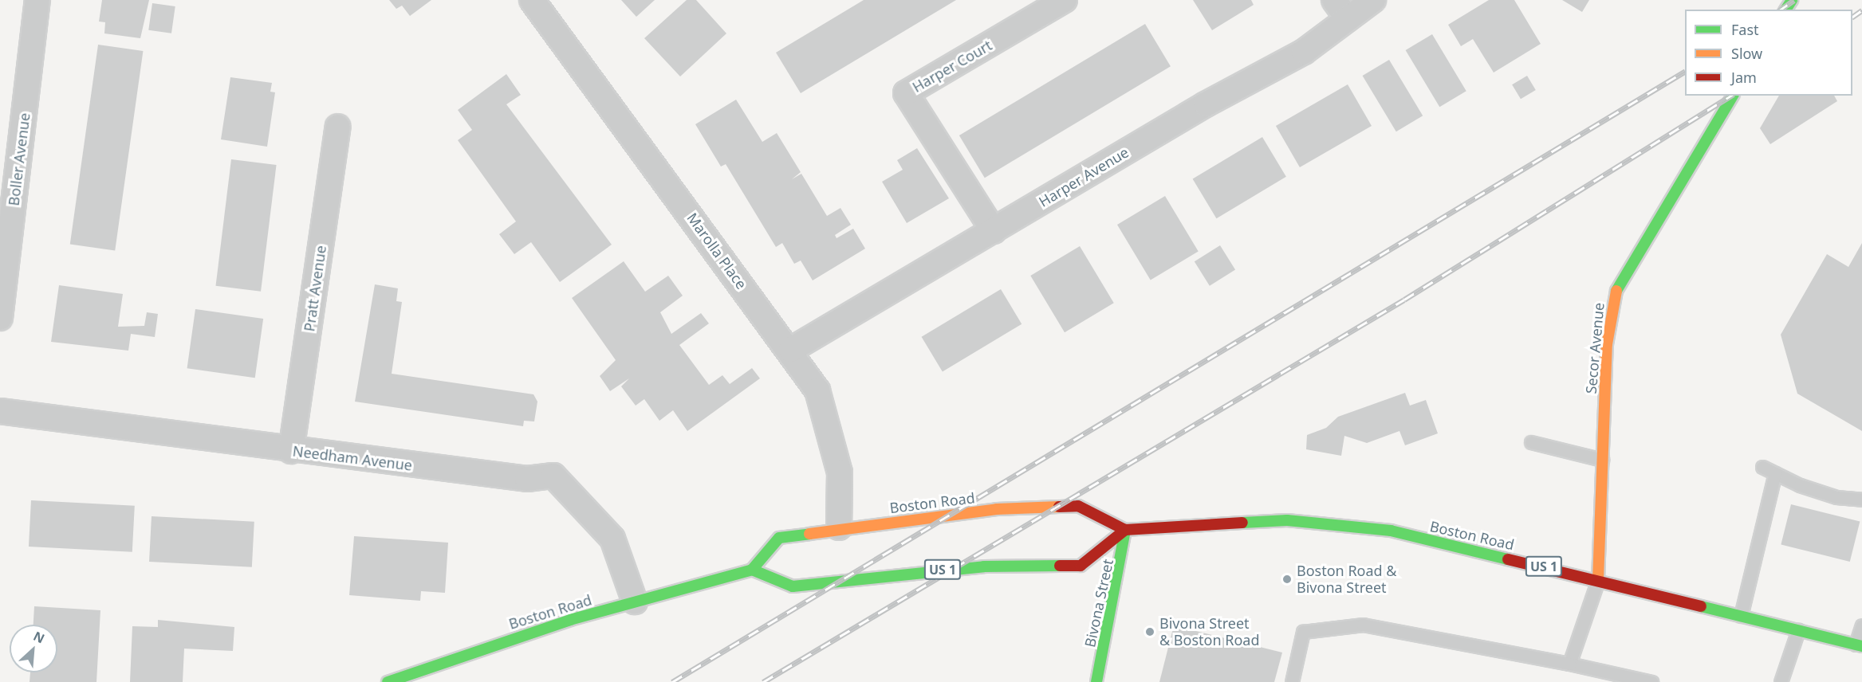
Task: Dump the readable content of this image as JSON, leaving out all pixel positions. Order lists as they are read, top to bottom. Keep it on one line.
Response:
{"streets":{"main road":["Secor Avenue","Boston Road","US 1","Bivona Street"],"street":["Harper Court","Boller Avenue","Harper Avenue","Marolla Place","Pratt Avenue","Needham Avenue"]},"crossings":[["Harper Court","Harper Avenue"],["Harper Avenue","Marolla Place"],["Marolla Place","Boston Road"],["Pratt Avenue","Needham Avenue"],["Secor Avenue","Boston Road"],["Needham Avenue","Boston Road"],["Boston Road","US 1"],["Boston Road","Bivona Street"],["US 1","Bivona Street"]],"places":["Boston Road & Bivona Street","Bivona Street & Boston Road"],"legend":["Fast","Slow","Jam"],"north":"top right"}
